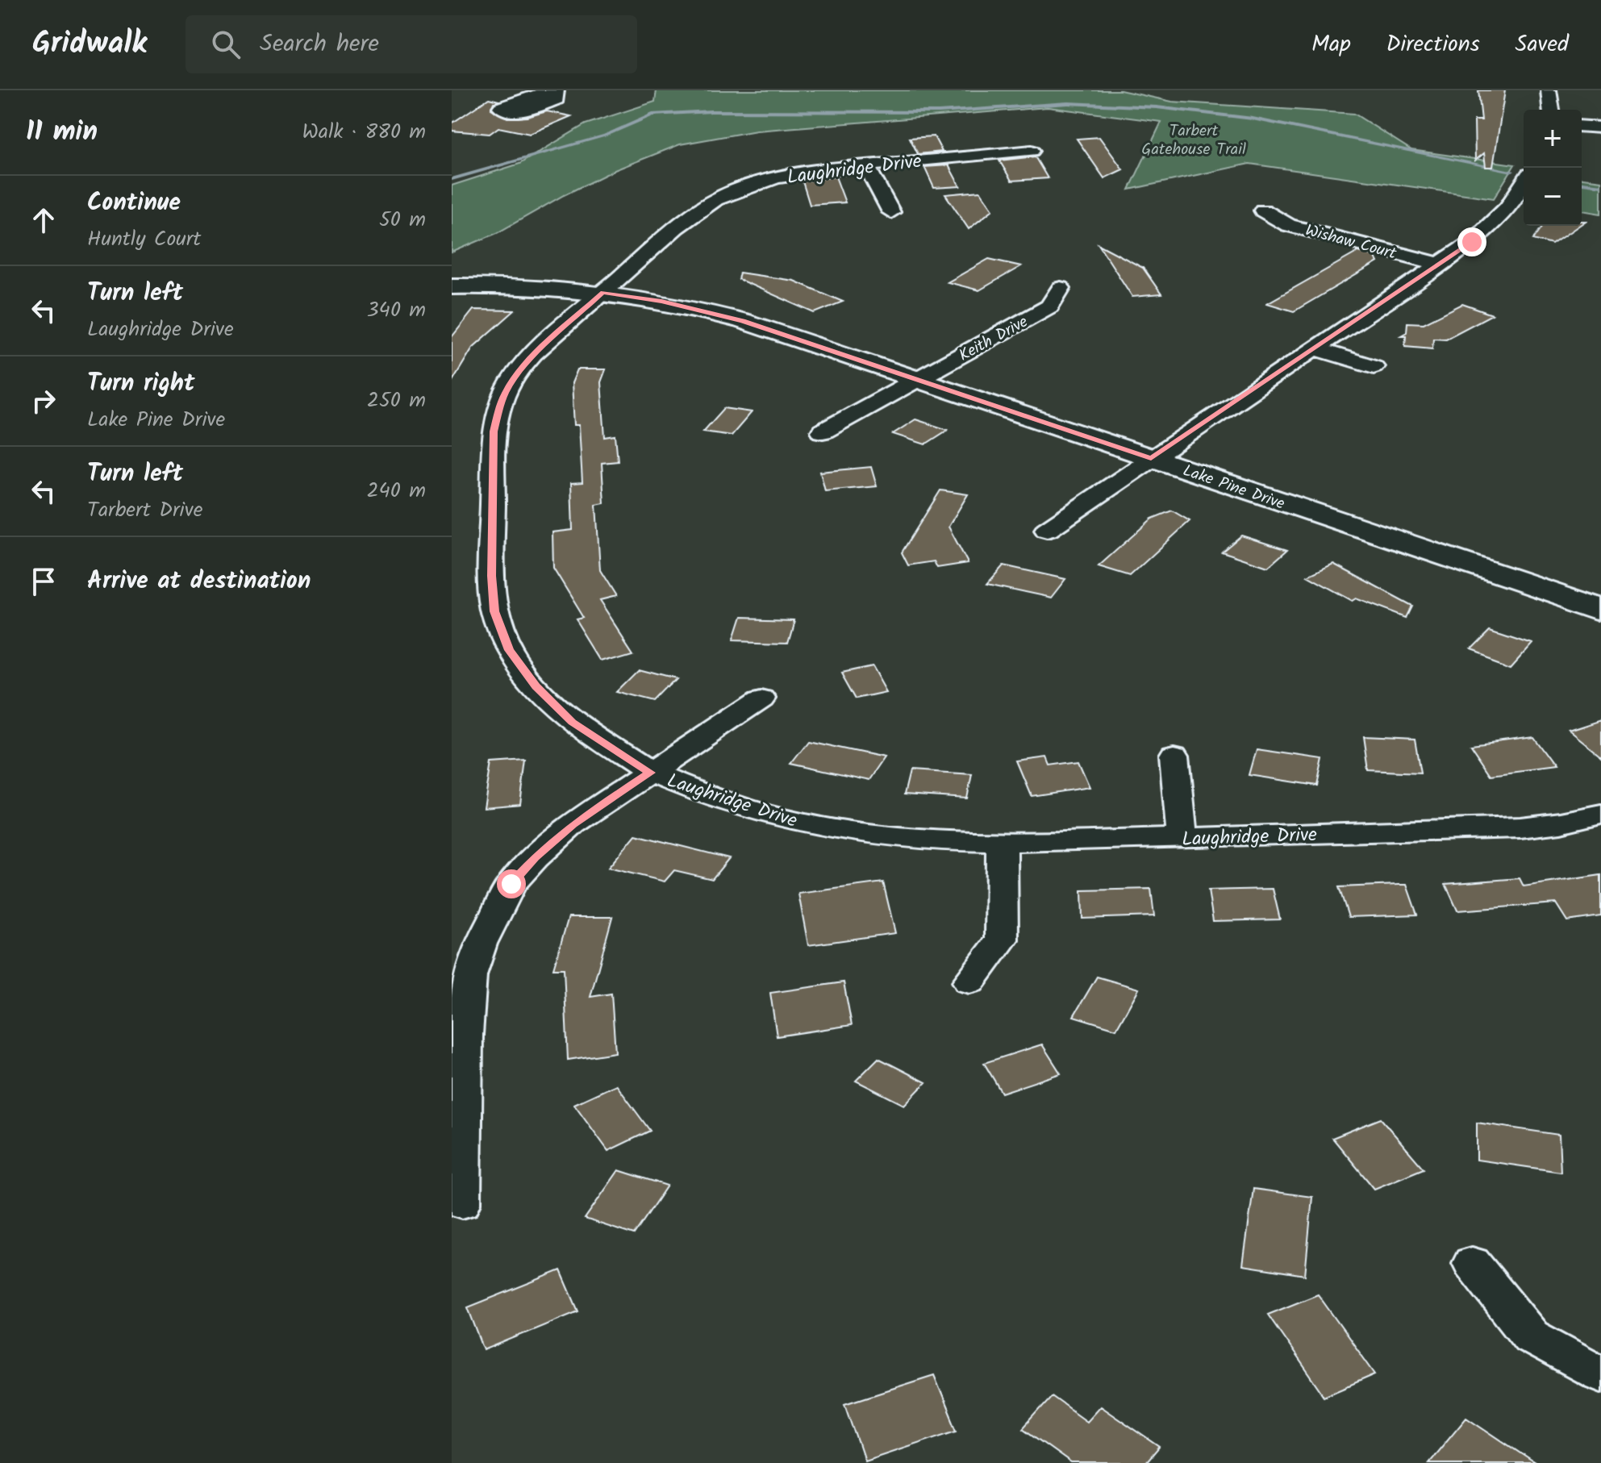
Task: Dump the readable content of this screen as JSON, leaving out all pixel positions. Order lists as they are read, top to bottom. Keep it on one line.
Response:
{"streets":{"street":["Laughridge Drive","Wishaw Court","Keith Drive","Lake Pine Drive"]},"crossings":[["Laughridge Drive","Lake Pine Drive"],["Keith Drive","Lake Pine Drive"]],"parks":["Tarbert Gatehouse Trail"],"page":{"header":"Gridwalk","search":"Search here","nav":["Map","Directions","Saved"],"heading":["11 min","Walk · 880 m"],"map_buttons":["+","−"],"list":[["Continue","Huntly Court","50 m"],["Turn left","Laughridge Drive","340 m"],["Turn right","Lake Pine Drive","250 m"],["Turn left","Tarbert Drive","240 m"],"Arrive at destination"]}}
